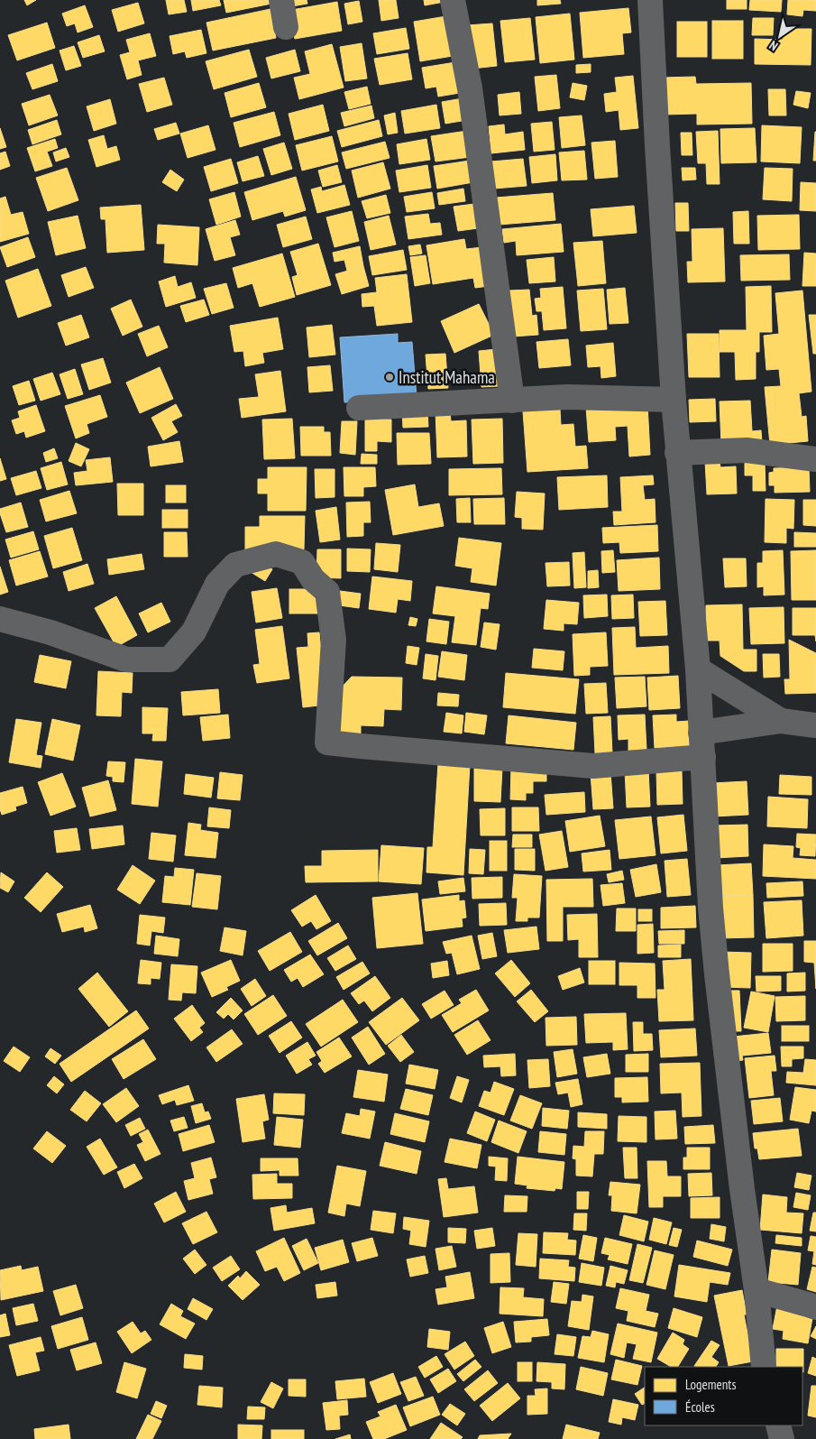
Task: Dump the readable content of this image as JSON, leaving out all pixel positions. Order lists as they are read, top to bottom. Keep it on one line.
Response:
{"places":["Institut Mahama"],"legend":["Logements","Écoles"],"north":"bottom left"}
